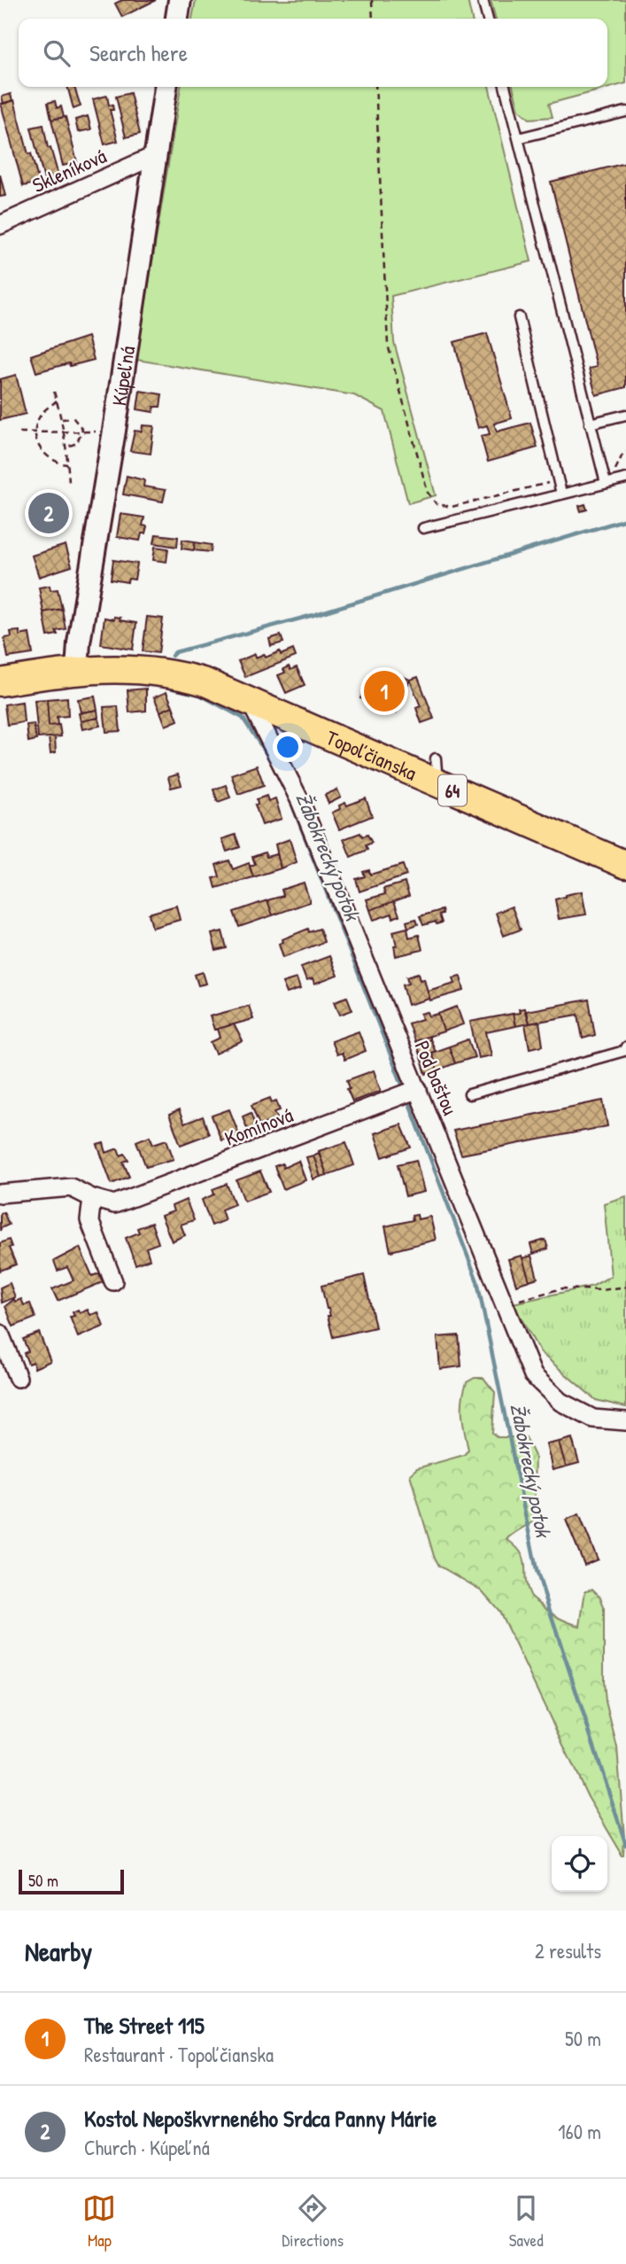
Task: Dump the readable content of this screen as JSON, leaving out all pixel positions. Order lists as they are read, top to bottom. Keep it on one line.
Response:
{"streets":{"main road":["Topoľčianska","64"],"street":["Skleníková","Kúpeľná","Pod baštou","Komínová"]},"crossings":[["Skleníková","Kúpeľná"],["Kúpeľná","Topoľčianska"],["Topoľčianska","Pod baštou"],["Pod baštou","Komínová"]],"water":["Žabokrecký potok"],"scale_bar":"50 m","page":{"search":"Search here","pins":["2","1"],"scale":"50 m","heading":["Nearby","2 results"],"list":[{"mark":"1","name":"The Street 115","note":"Restaurant · Topoľčianska","value":"50 m"},{"mark":"2","name":"Kostol Nepoškvrneného Srdca Panny Márie","note":"Church · Kúpeľná","value":"160 m"}],"nav":["Map","Directions","Saved"]}}
